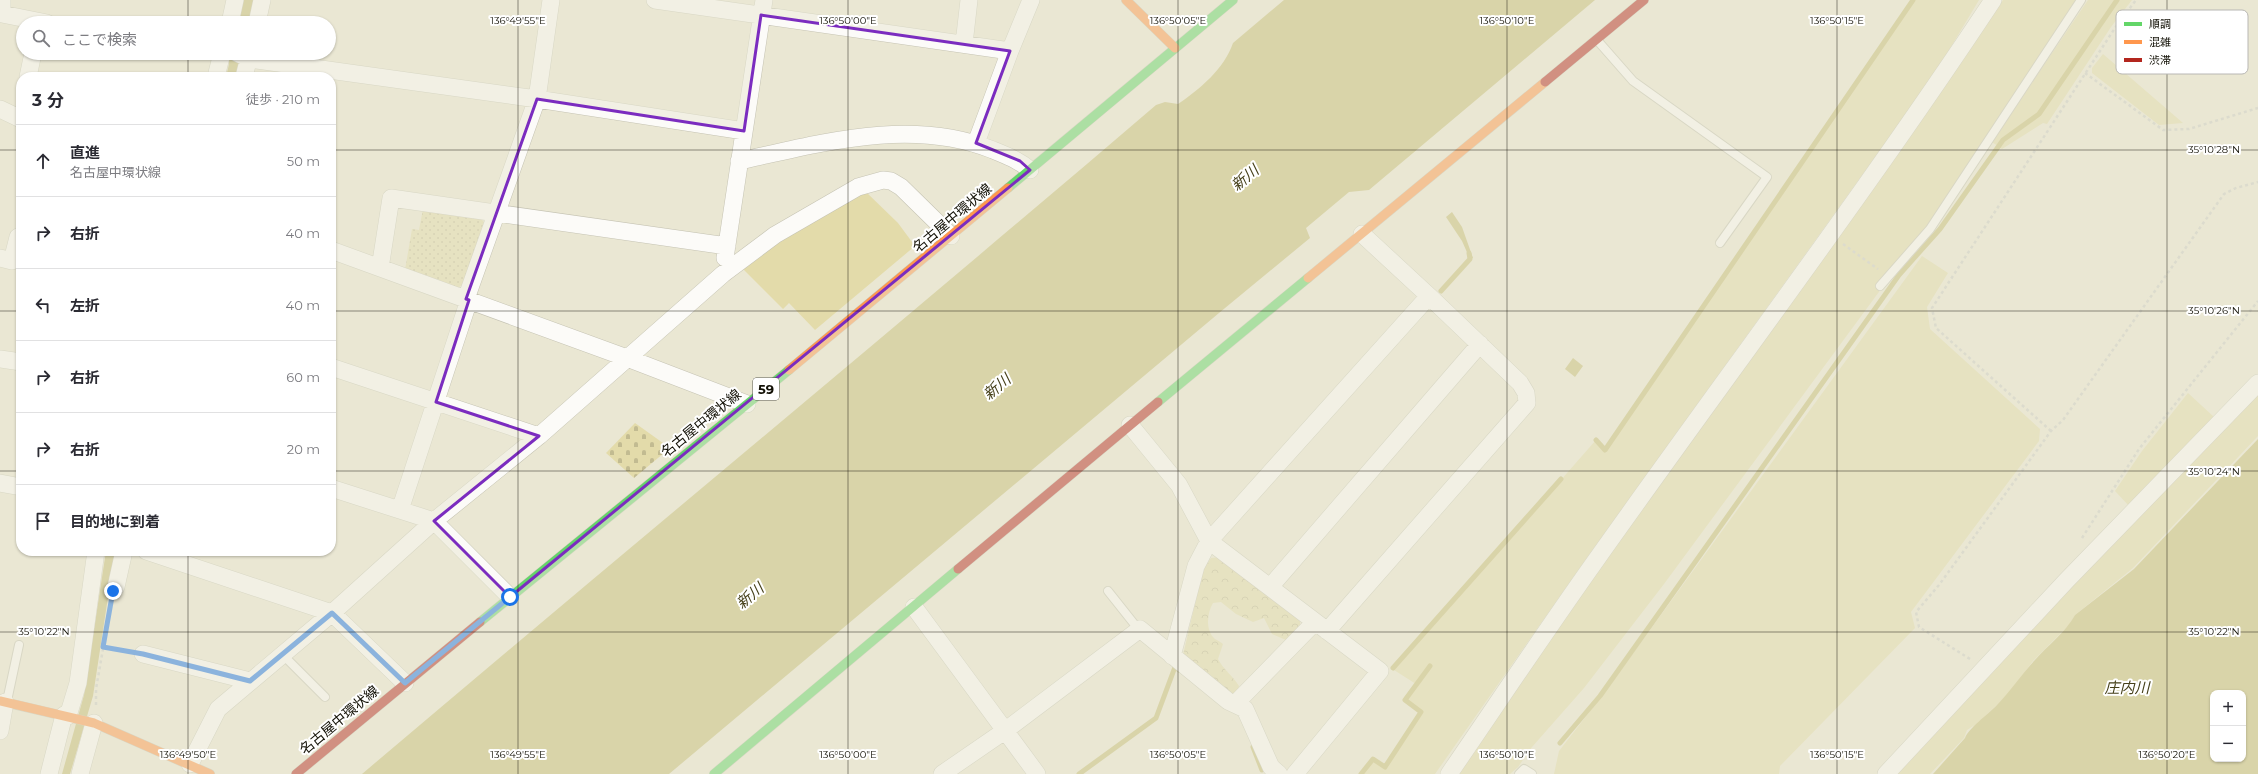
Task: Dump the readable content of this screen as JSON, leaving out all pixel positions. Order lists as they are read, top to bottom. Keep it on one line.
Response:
{"streets":{"street":["名古屋中環状線","59"]},"water":["新川","庄内川"],"legend":["順調","混雑","渋滞"],"page":{"search":"ここで検索","heading":["3 分","徒歩 · 210 m"],"list":[["直進","名古屋中環状線","50 m"],["右折","40 m"],["左折","40 m"],["右折","60 m"],["右折","20 m"],"目的地に到着"],"map_buttons":["+","−"]},"coordinates":["136°49'55\"E","136°50'00\"E","136°50'05\"E","136°50'10\"E","136°50'15\"E","35°10'28\"N","35°10'26\"N","35°10'24\"N","35°10'22\"N","136°49'50\"E","136°50'20\"E"]}
